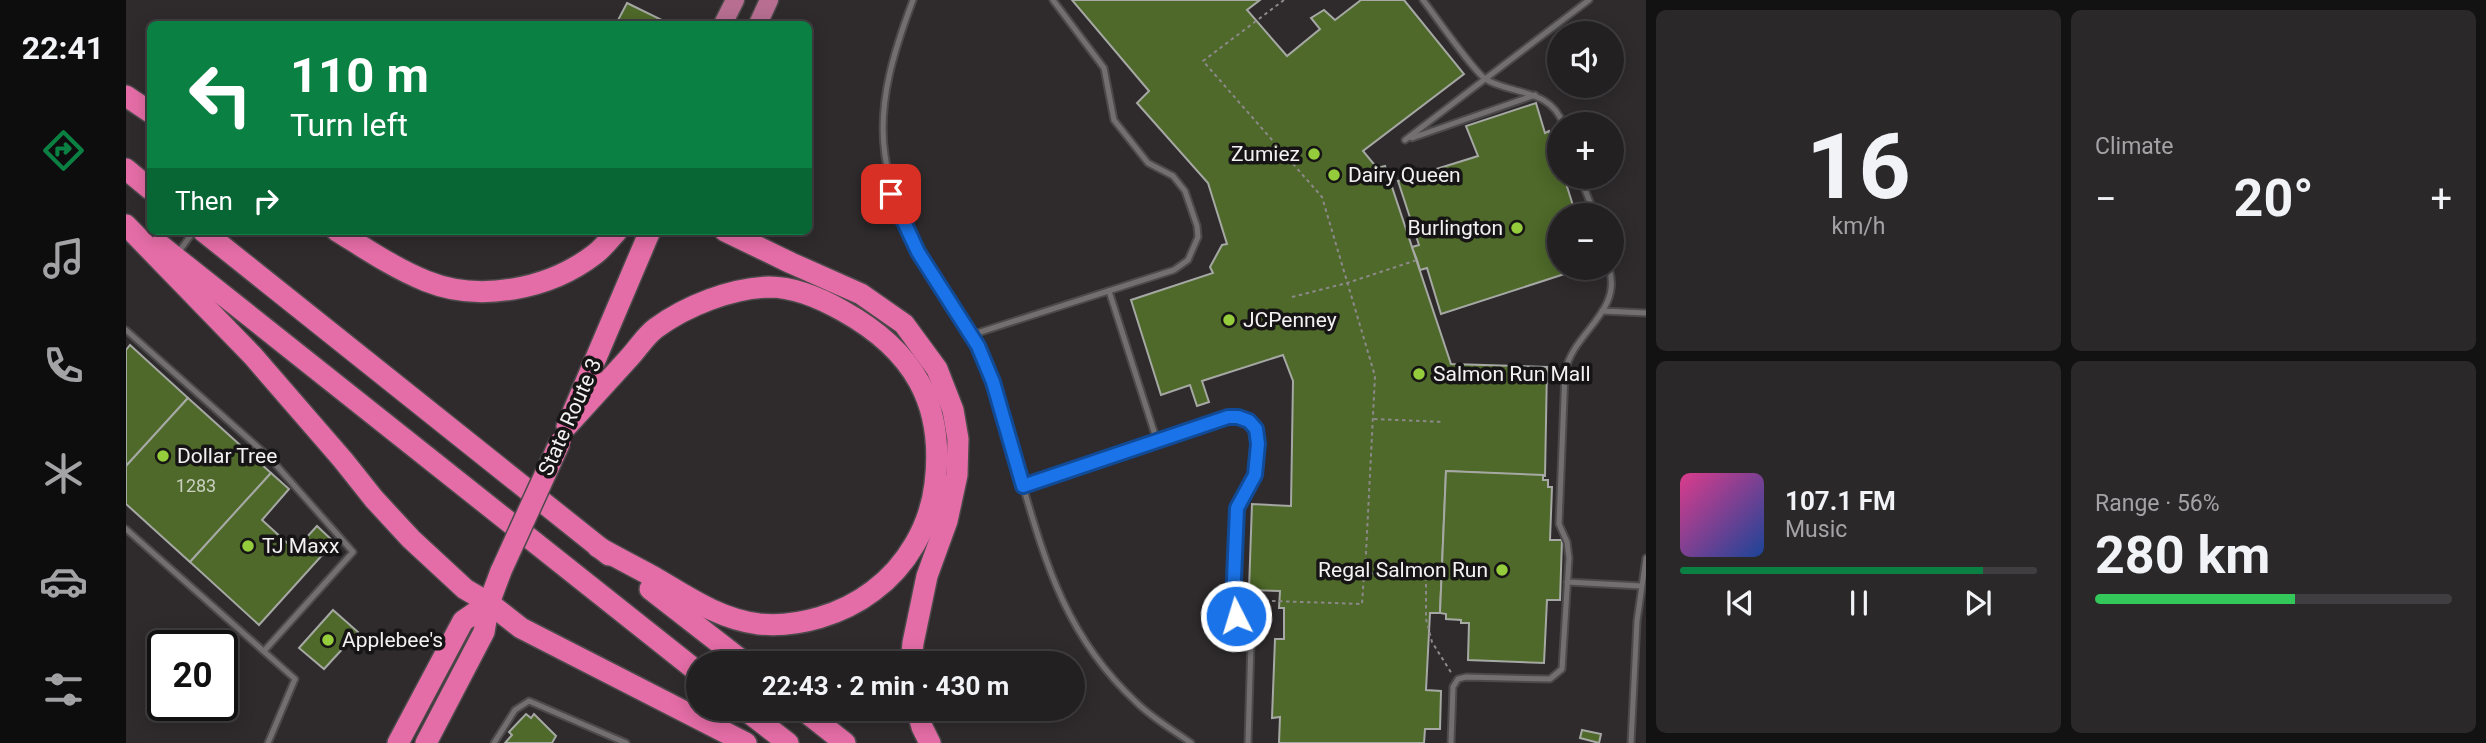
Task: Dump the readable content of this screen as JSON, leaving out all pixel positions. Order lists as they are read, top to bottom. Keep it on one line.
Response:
{"streets":{"highway":["State Route 3"]},"places":["Zumiez","Dairy Queen","Burlington","JCPenney","Salmon Run Mall","Dollar Tree","TJ Maxx","Regal Salmon Run","Applebee's"],"house_numbers":["1283"],"page":{"tabs":"22:41","tile":[["16","km/h"],"Climate",["Range · 56%","280 km"]],"map_buttons":["+","−"],"turn":["110 m","Turn left"],"then":"Then","heat":["−","20°","+"],"song":["107.1 FM","Music"],"limit":"20","trip":"22:43 · 2 min · 430 m"}}
